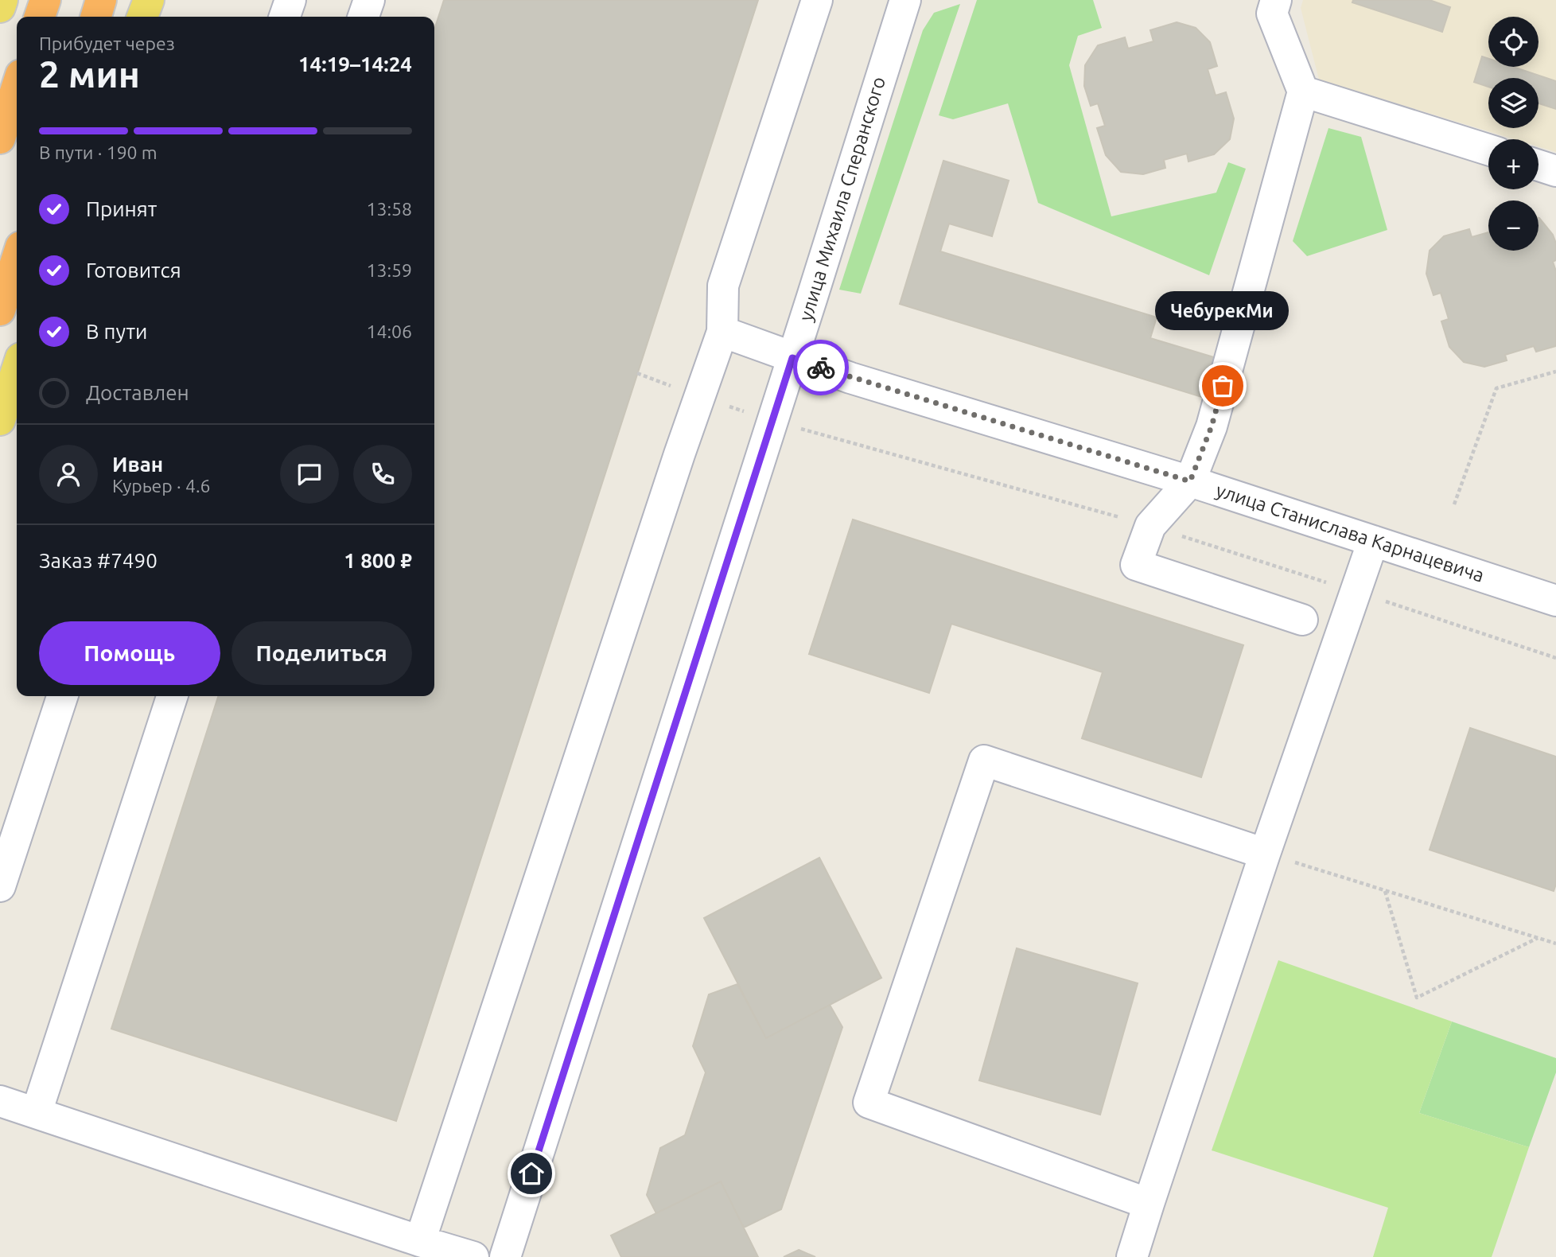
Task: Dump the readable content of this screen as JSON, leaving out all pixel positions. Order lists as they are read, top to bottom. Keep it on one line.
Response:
{"streets":{"street":["улица Михаила Сперанского","улица Станислава Карнацевича"]},"crossings":[["улица Михаила Сперанского","улица Станислава Карнацевича"]],"places":["ЧебурекМи"],"page":{"map_buttons":["+","−"],"heading":["2 мин","Прибудет через","14:19–14:24"],"panel":["Иван","Курьер · 4.6","Заказ #7490","1 800 ₽"],"bar":"В пути · 190 m","list":[["Принят","13:58"],["Готовится","13:59"],["В пути","14:06"],"Доставлен"],"bubble":"ЧебурекМи","buttons":["Помощь","Поделиться"]}}
